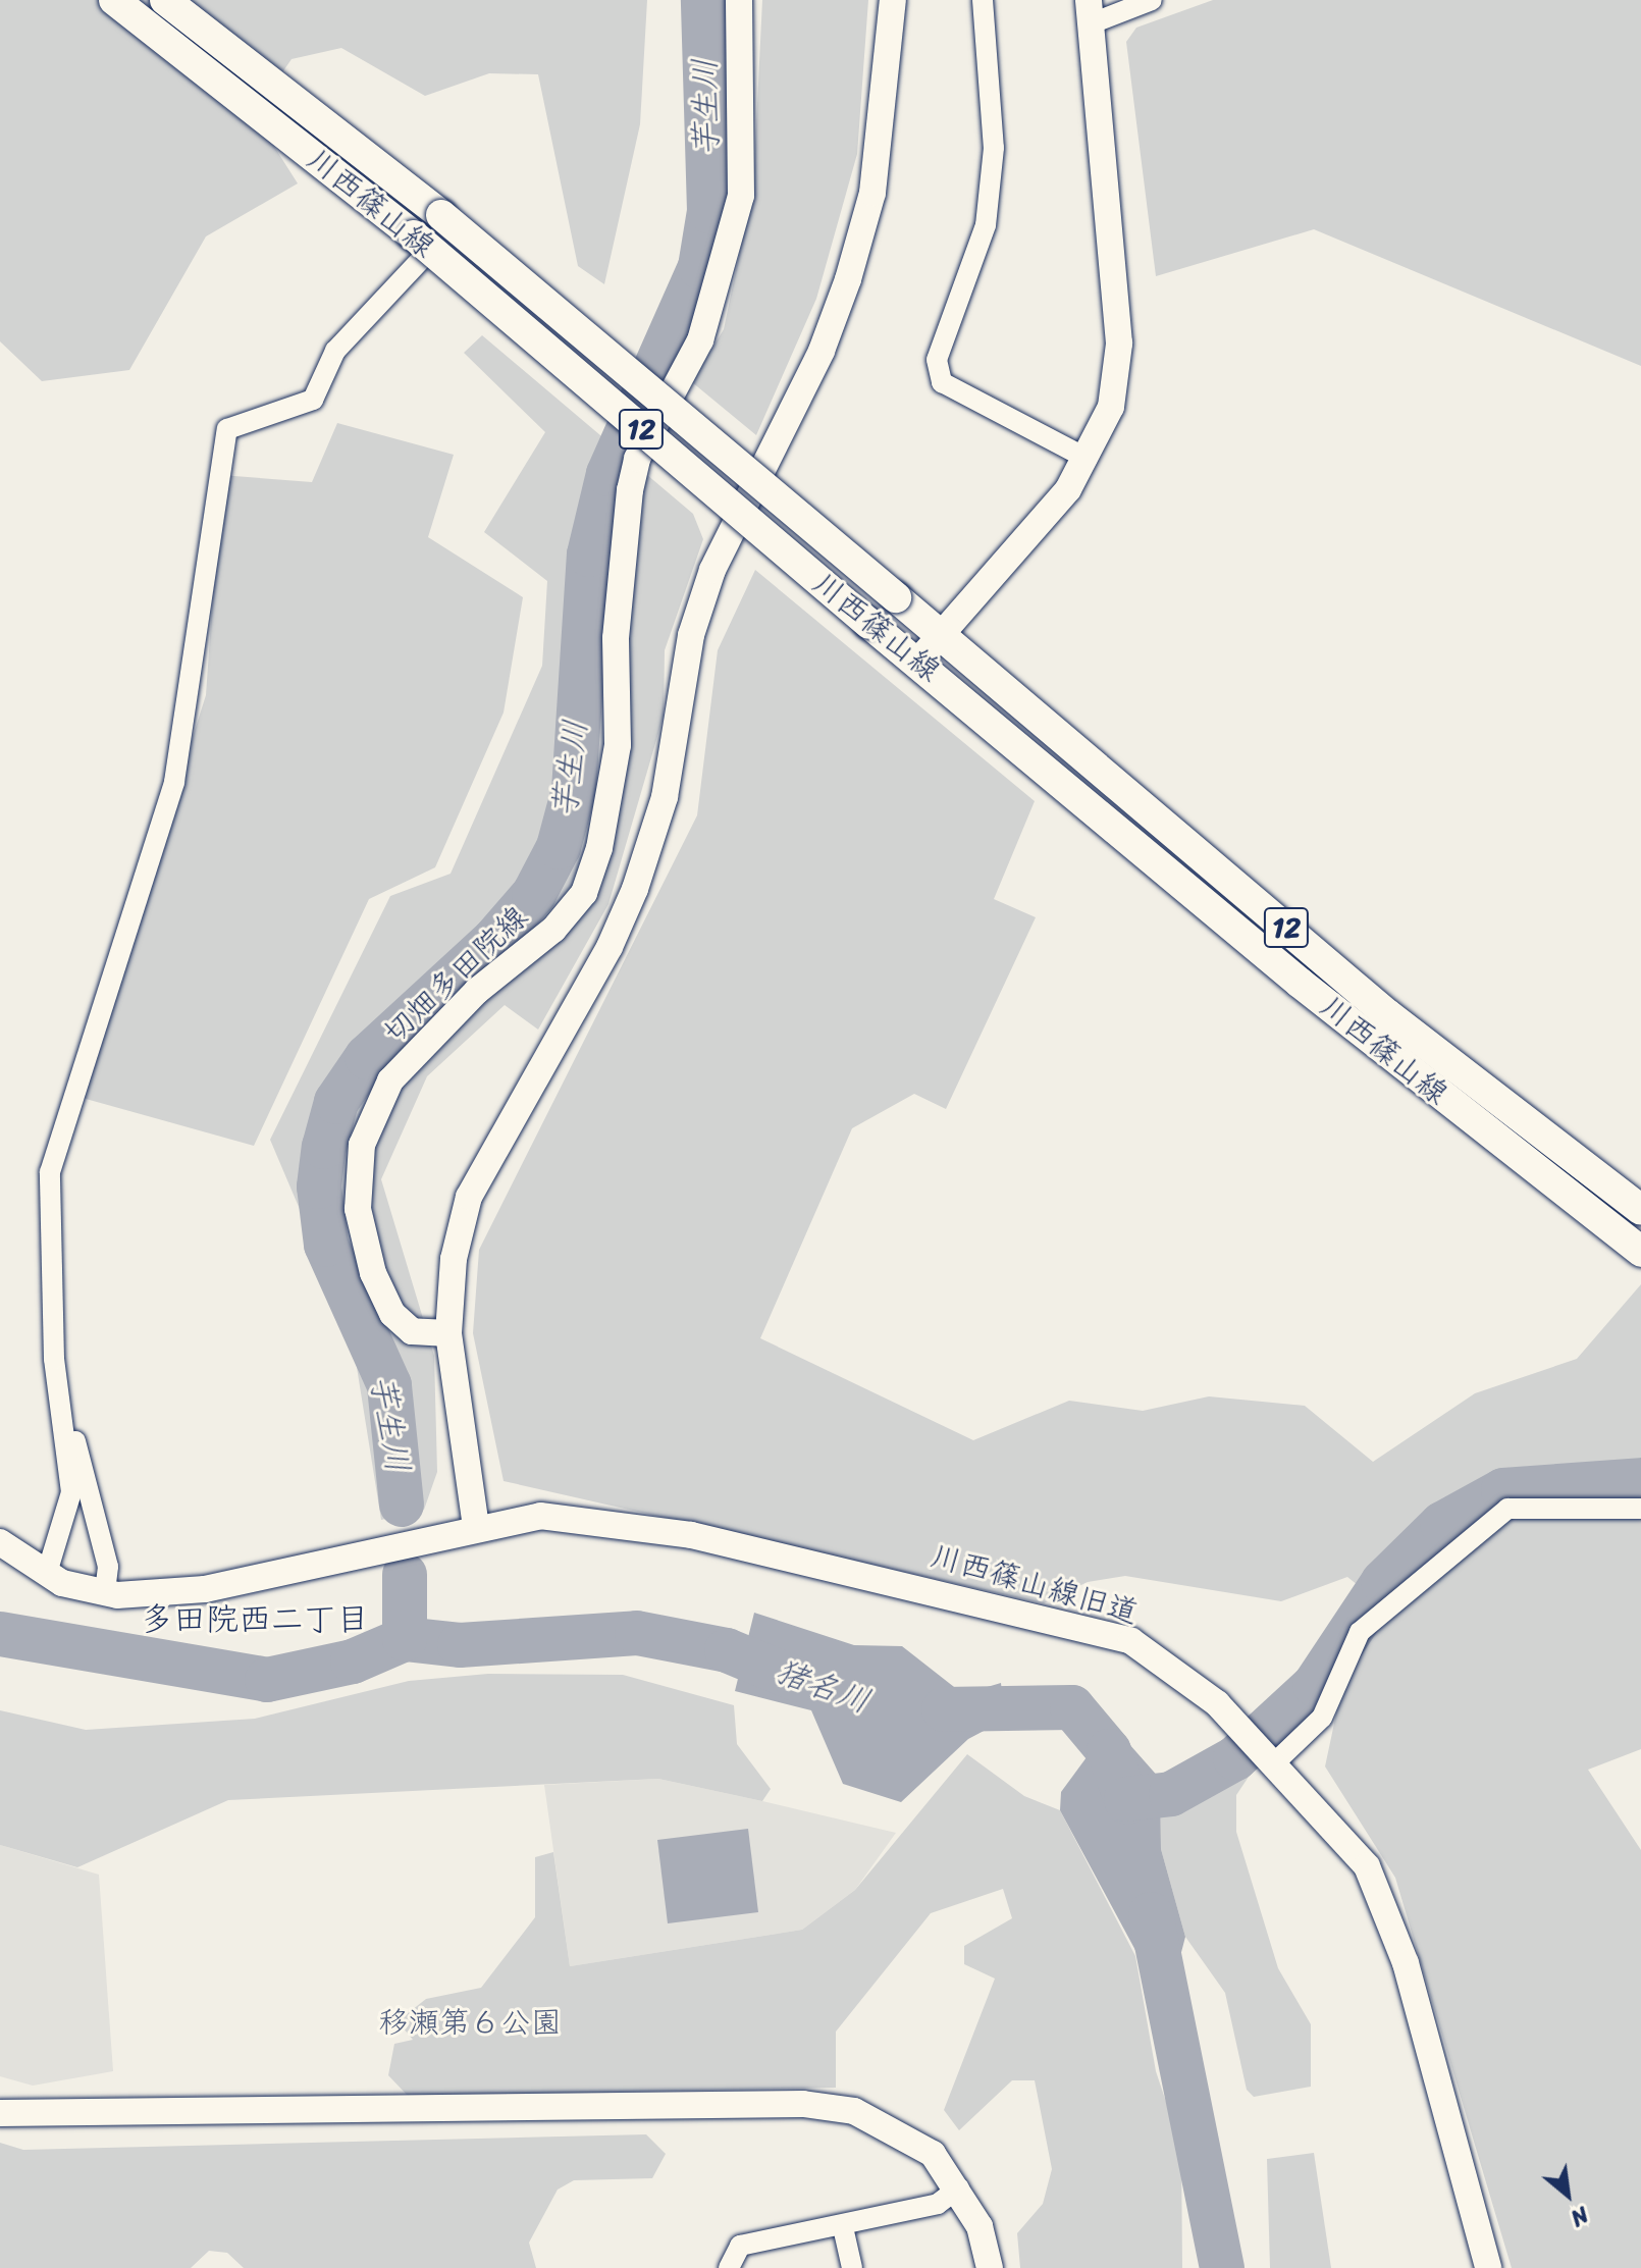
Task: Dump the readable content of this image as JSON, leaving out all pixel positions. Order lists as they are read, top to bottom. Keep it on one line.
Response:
{"streets":{"main road":["川西篠山線","12"],"street":["切畑多田院線","川西篠山線旧道"]},"districts":["多田院西二丁目"],"water":["芋生川","猪名川"],"parks":["移瀬第６公園"],"north":"bottom right"}
